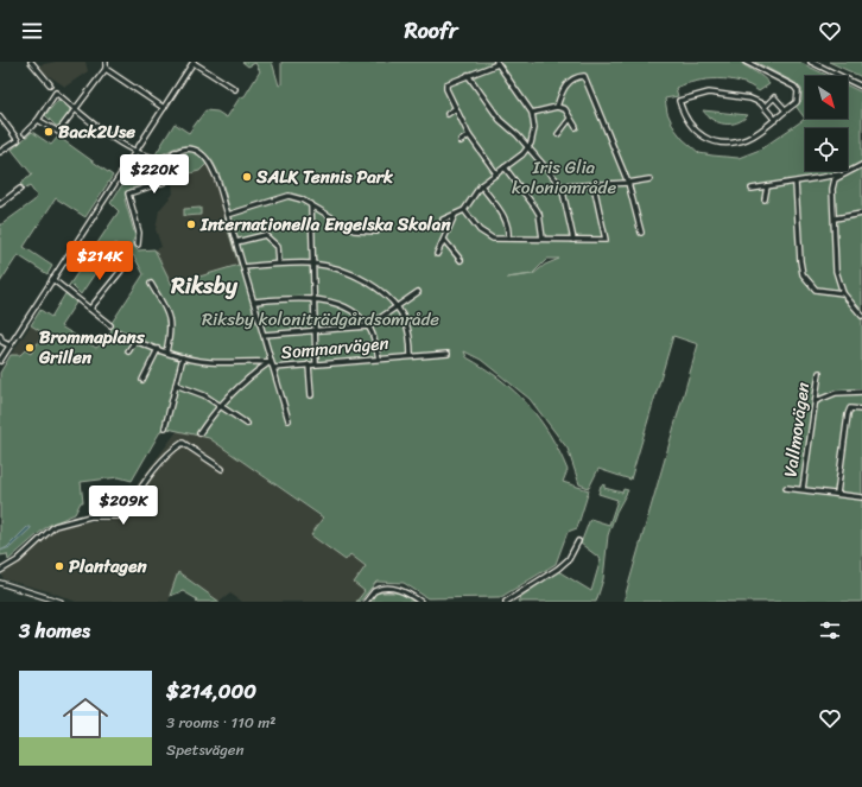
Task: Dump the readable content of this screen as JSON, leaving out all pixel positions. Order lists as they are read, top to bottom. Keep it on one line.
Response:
{"streets":{"street":["Sommarvägen","Vallmovägen"]},"districts":["Riksby"],"parks":["Iris Glia koloniområde","Riksby koloniträdgårdsområde"],"places":["Back2Use","SALK Tennis Park","Internationella Engelska Skolan","Brommaplans Grillen","Plantagen"],"north":"bottom right","page":{"header":"Roofr","price":["$220K","$214K","$209K"],"heading":"3 homes","list":[{"name":"$214,000","note":"3 rooms · 110 m² · Spetsvägen"}]}}
